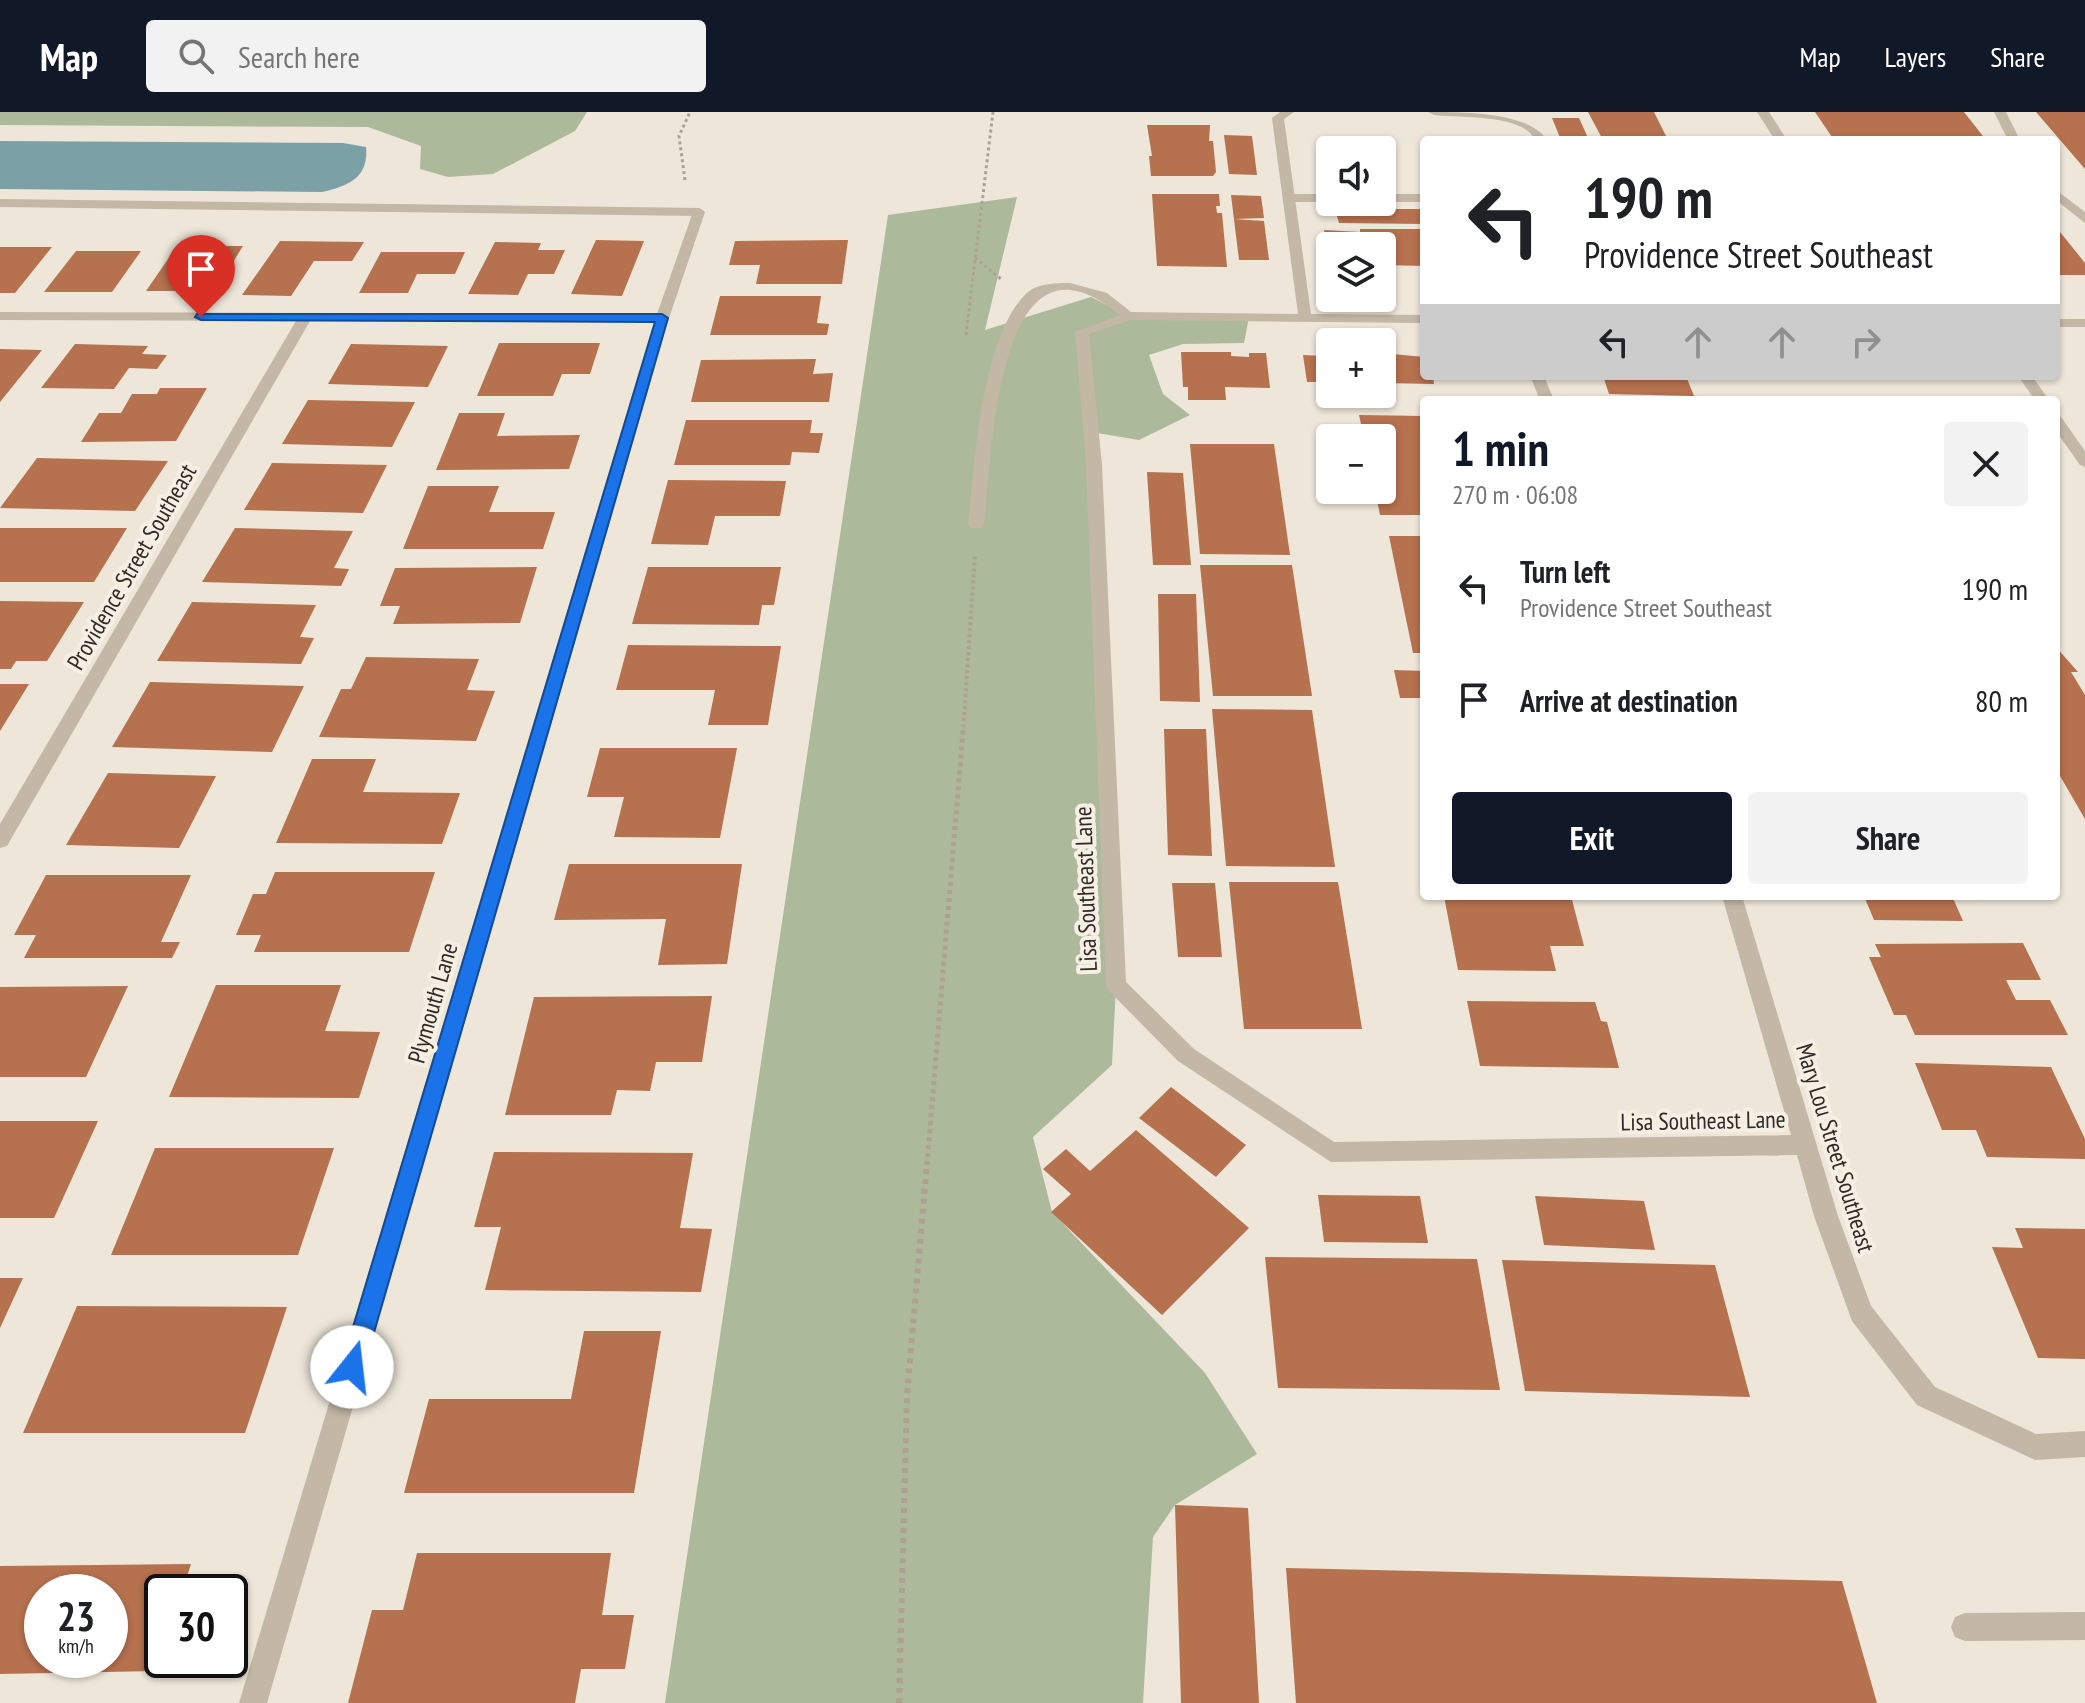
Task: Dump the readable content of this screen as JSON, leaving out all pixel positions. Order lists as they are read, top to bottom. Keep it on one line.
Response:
{"streets":{"street":["Providence Street Southeast","Lisa Southeast Lane","Plymouth Lane","Mary Lou Street Southeast"]},"crossings":[["Lisa Southeast Lane","Mary Lou Street Southeast"]],"page":{"header":"Map","search":"Search here","nav":["Map","Layers","Share"],"map_buttons":["+","−"],"turn":["190 m","Providence Street Southeast"],"heading":["1 min","270 m · 06:08"],"list":[{"name":"Turn left","note":"Providence Street Southeast","value":"190 m"},{"name":"Arrive at destination","value":"80 m"}],"buttons":["Exit","Share"],"speed":"23 km/h","limit":"30"}}
